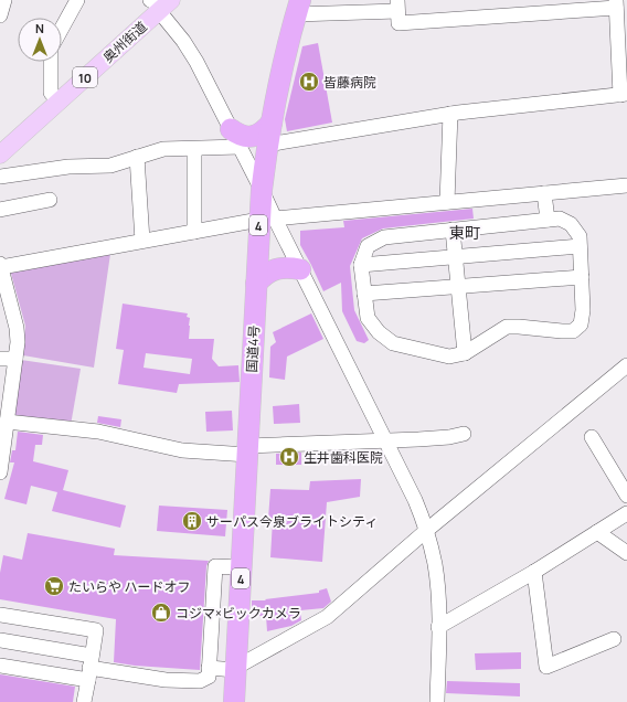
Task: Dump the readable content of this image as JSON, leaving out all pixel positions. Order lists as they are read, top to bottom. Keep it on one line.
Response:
{"streets":{"highway":["4","国道4号"],"main road":["奥州街道","10"]},"districts":["東町"],"places":{"hospital":["皆藤病院","生井歯科医院"],"building":["サーパス今泉ブライトシティ"],"supermarket":["たいらや ハードオフ"],"shop":["コジマ×ビックカメラ"]},"north":"top"}
